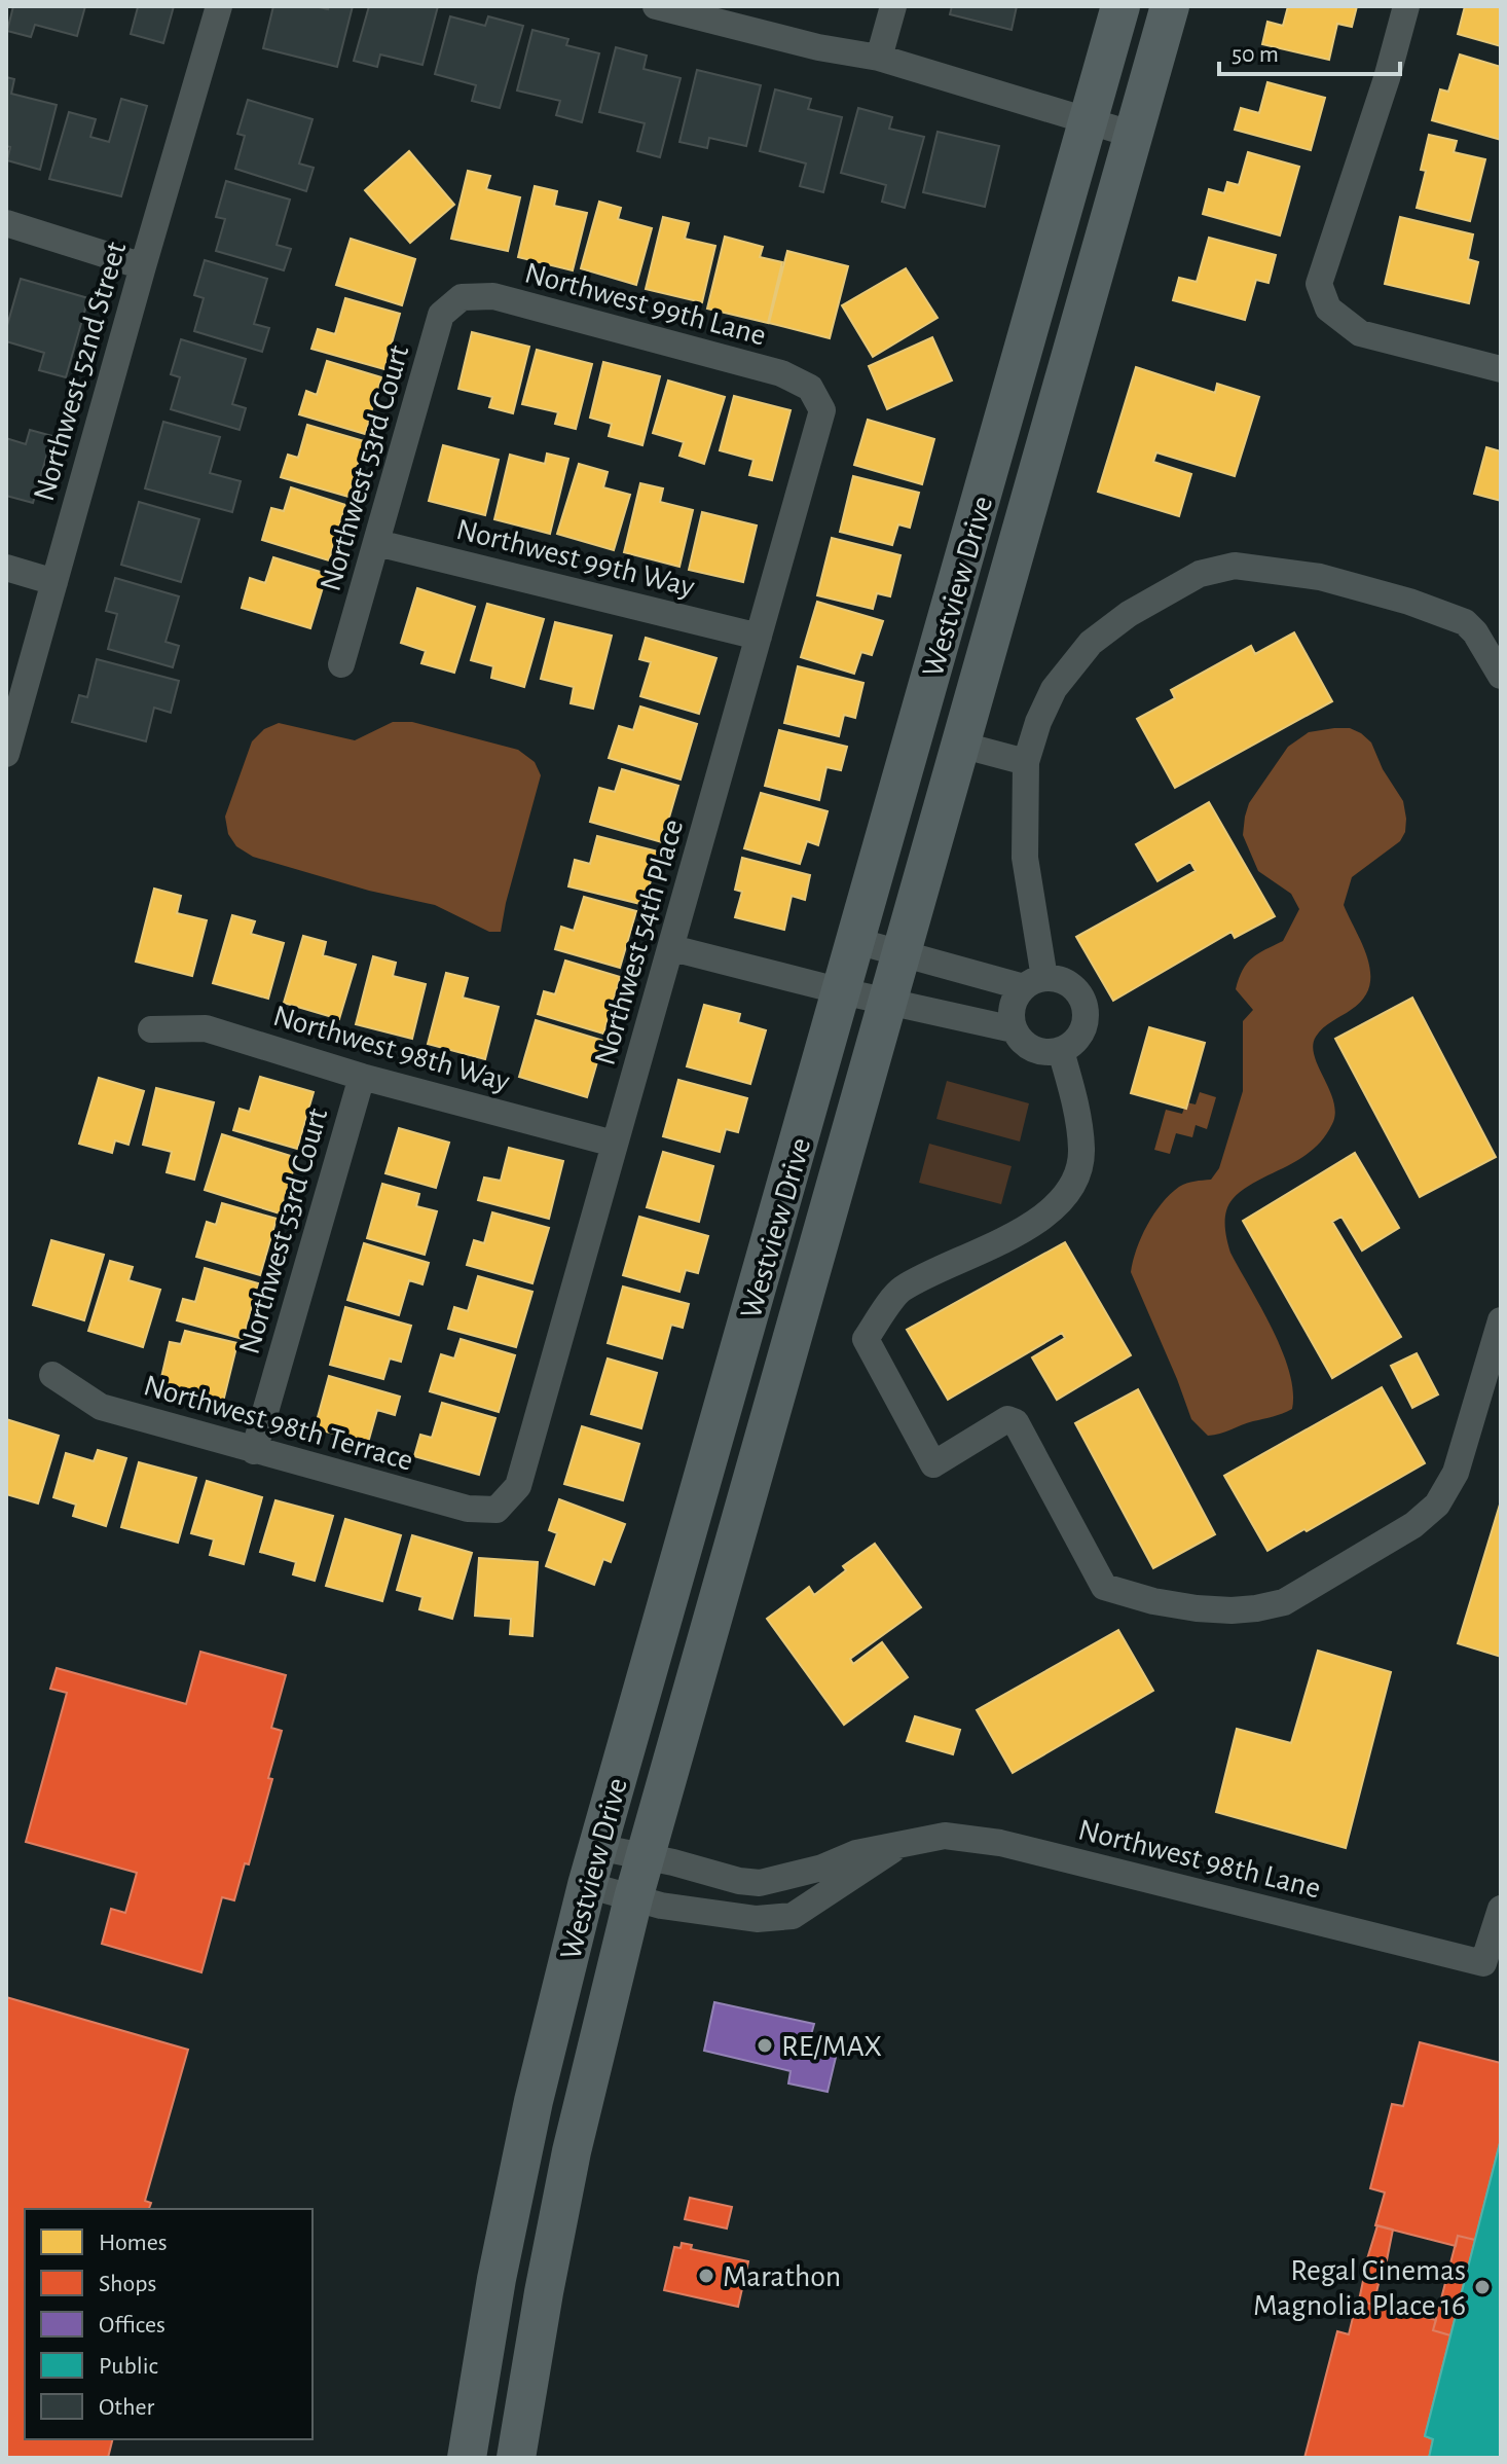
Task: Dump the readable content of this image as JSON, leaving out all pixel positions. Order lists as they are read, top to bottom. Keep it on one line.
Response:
{"streets":{"street":["Northwest 99th Lane","Northwest 52nd Street","Northwest 53rd Court","Northwest 99th Way","Westview Drive","Northwest 54th Place","Northwest 98th Way","Northwest 98th Terrace","Northwest 98th Lane"]},"crossings":[["Northwest 99th Lane","Northwest 53rd Court"],["Northwest 99th Lane","Northwest 54th Place"],["Northwest 53rd Court","Northwest 99th Way"],["Northwest 53rd Court","Northwest 98th Way"],["Northwest 53rd Court","Northwest 98th Terrace"],["Northwest 99th Way","Northwest 54th Place"],["Westview Drive","Northwest 98th Lane"],["Northwest 54th Place","Northwest 98th Way"],["Northwest 54th Place","Northwest 98th Terrace"]],"places":["RE/MAX","Marathon","Regal Cinemas Magnolia Place 16"],"legend":["Homes","Shops","Offices","Public","Other"],"scale_bar":"50 m"}
